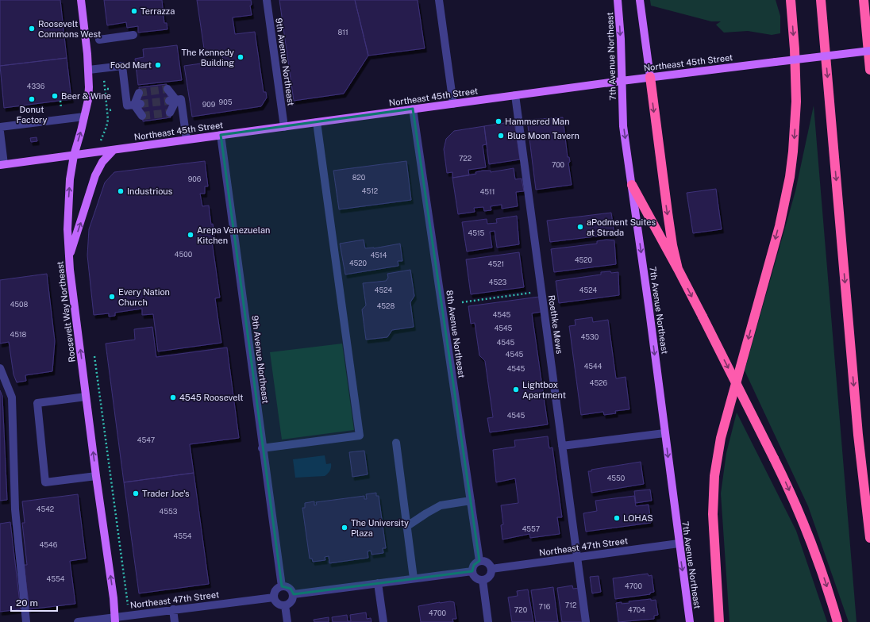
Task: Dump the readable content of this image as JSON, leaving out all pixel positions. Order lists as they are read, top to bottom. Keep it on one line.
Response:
{"streets":{"main road":["7th Avenue Northeast","Northeast 45th Street","Roosevelt Way Northeast"],"street":["9th Avenue Northeast","Roethke Mews","8th Avenue Northeast","Northeast 47th Street"]},"crossings":[["7th Avenue Northeast","Northeast 45th Street"],["7th Avenue Northeast","Northeast 47th Street"],["9th Avenue Northeast","Northeast 45th Street"],["9th Avenue Northeast","Northeast 47th Street"],["Northeast 45th Street","Roosevelt Way Northeast"],["Northeast 45th Street","Roethke Mews"],["Northeast 45th Street","8th Avenue Northeast"],["Roosevelt Way Northeast","Northeast 47th Street"],["Roethke Mews","Northeast 47th Street"],["8th Avenue Northeast","Northeast 47th Street"]],"one_way":["7th Avenue Northeast","Roosevelt Way Northeast"],"places":["Terrazza","Roosevelt Commons West","The Kennedy Building","Food Mart","Beer & Wine","Donut Factory","Hammered Man","Blue Moon Tavern","Industrious","aPodment Suites at Strada","Arepa Venezuelan Kitchen","Every Nation Church","Lightbox Apartment","4545 Roosevelt","Trader Joe's","LOHAS","The University Plaza"],"house_numbers":["811","4336","905","909","722","700","820","906","4512","4511","4515","4500","4514","4520","4520","4521","4523","4524","4524","4508","4528","4545","4545","4518","4530","4545","4545","4544","4545","4526","4545","4547","4550","4542","4553","4557","4554","4546","4554","4700","712","716","720","4704","4700"],"scale_bar":"20 m"}
